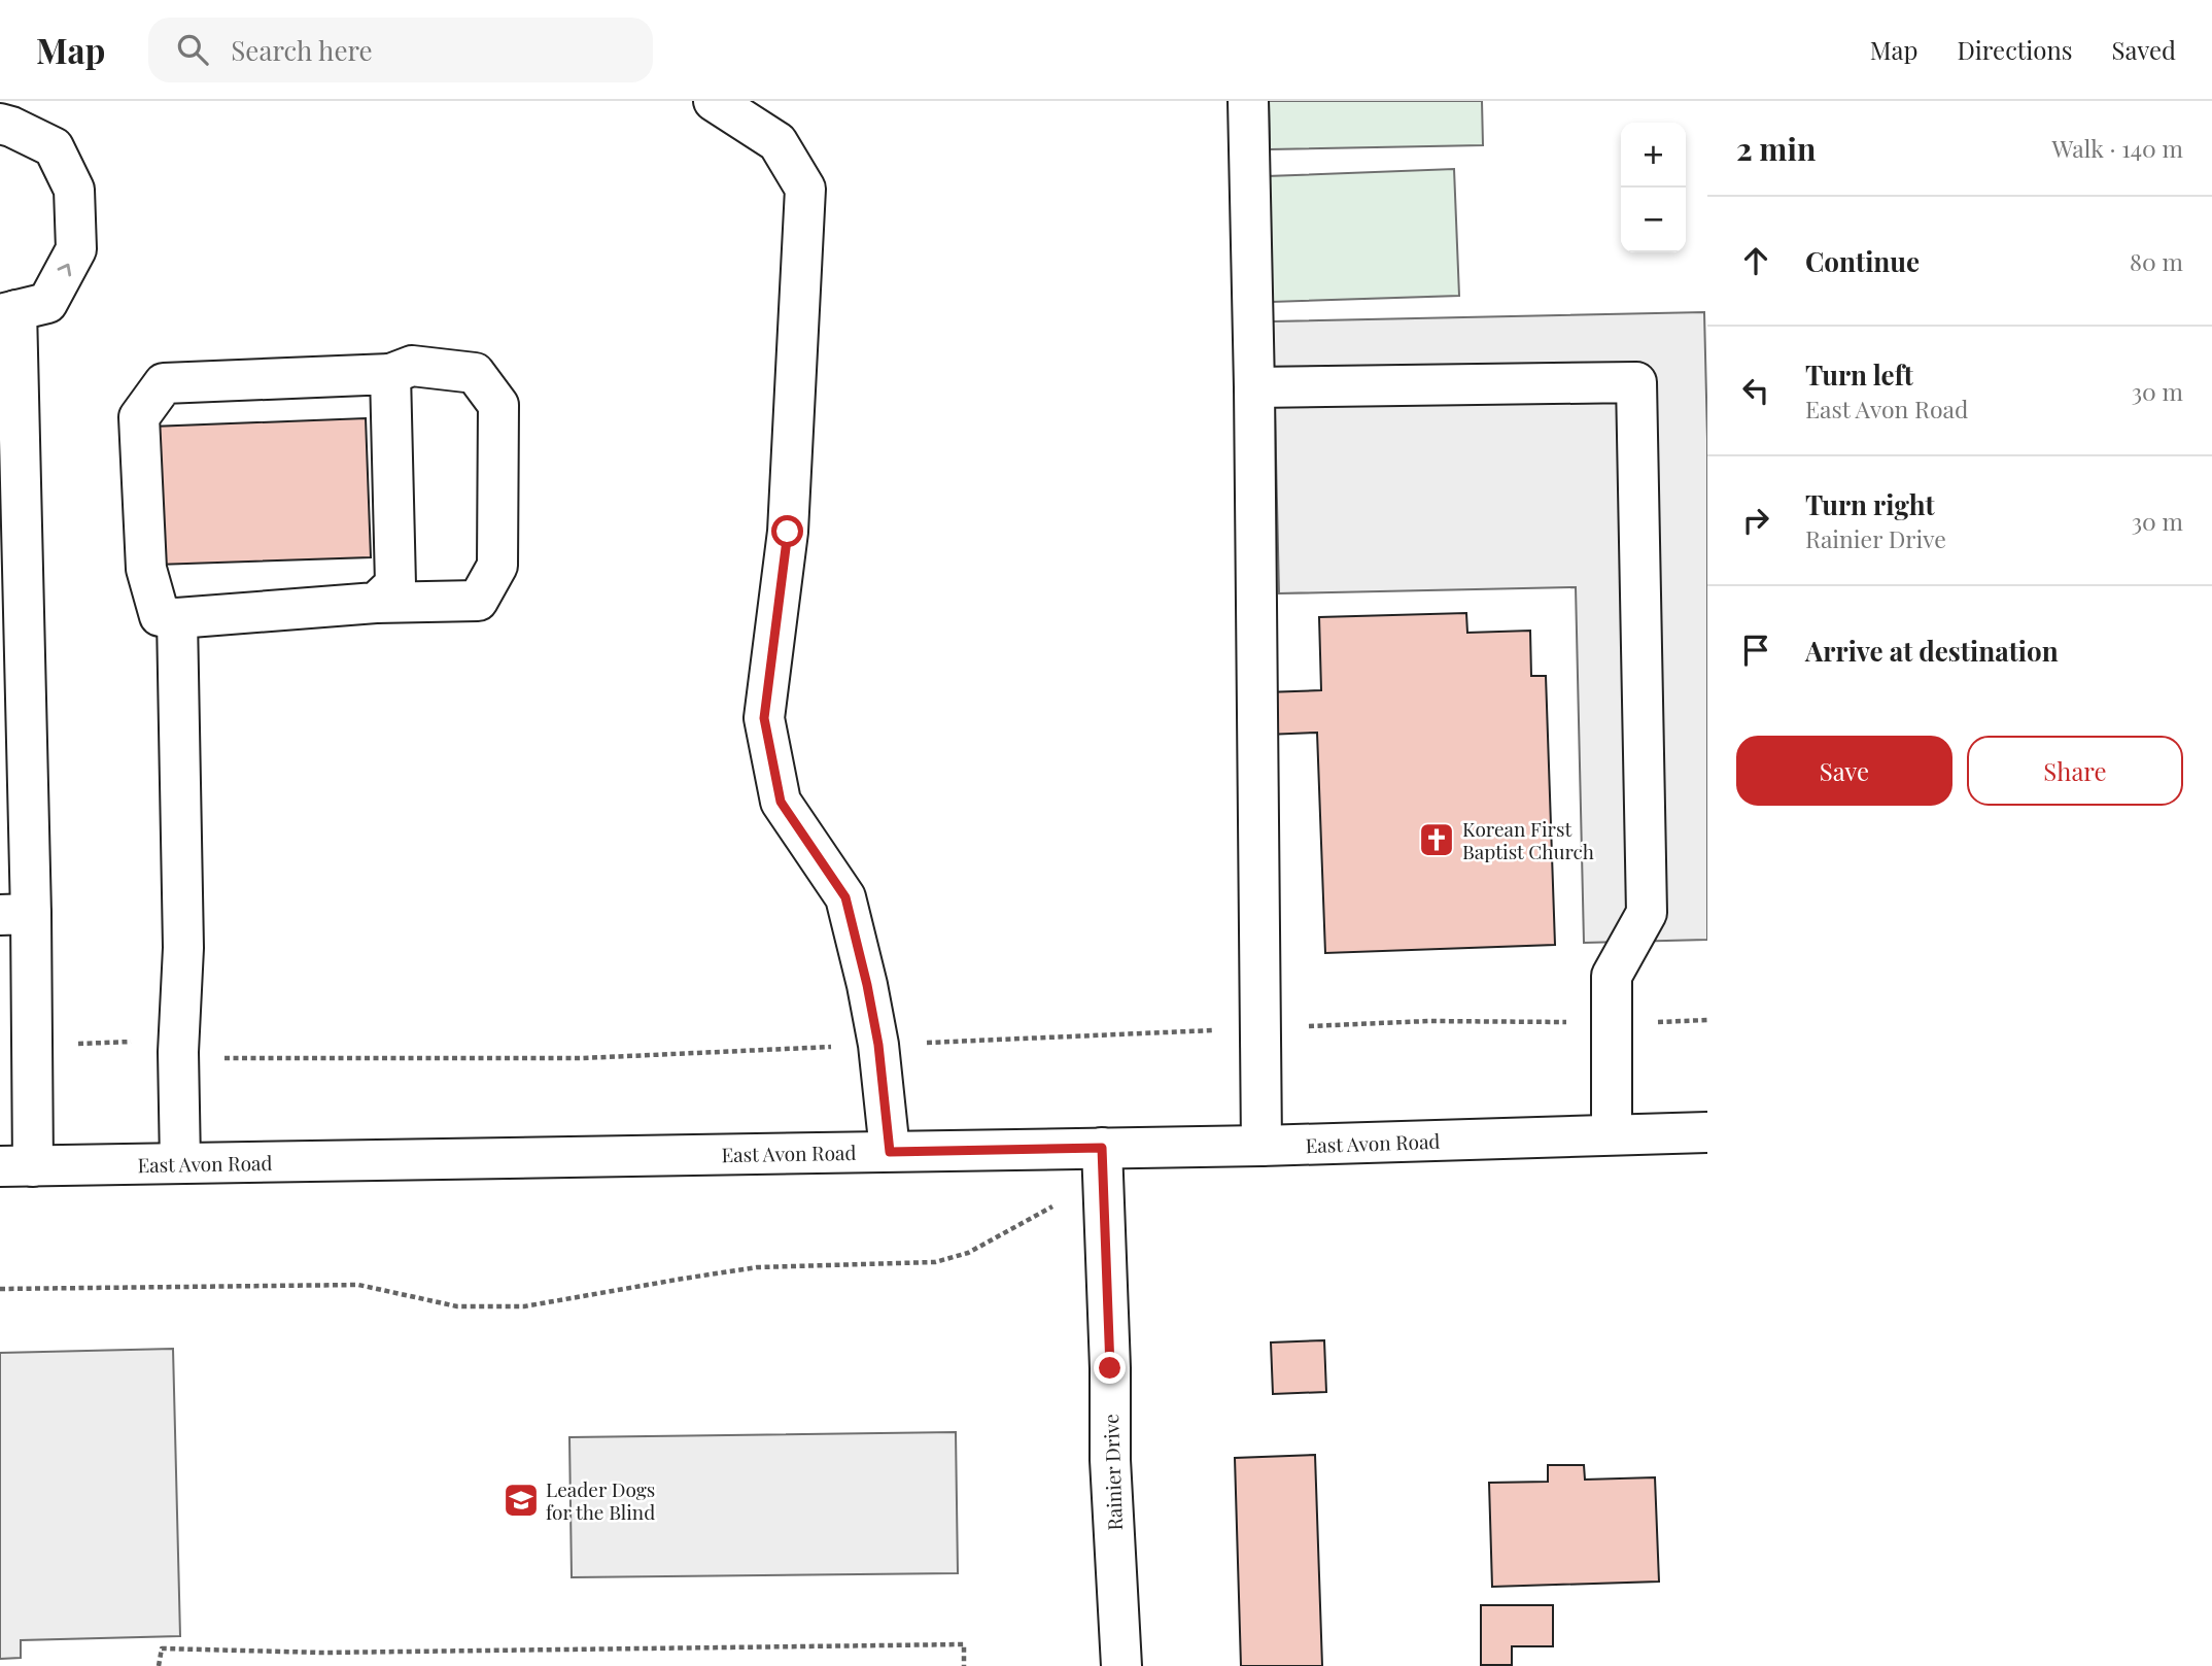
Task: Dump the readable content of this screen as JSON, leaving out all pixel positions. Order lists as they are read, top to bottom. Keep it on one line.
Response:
{"streets":{"main road":["East Avon Road","Rainier Drive"]},"crossings":[["East Avon Road","Rainier Drive"]],"places":{"church":["Korean First Baptist Church"],"school or university":["Leader Dogs for the Blind"]},"page":{"header":"Map","search":"Search here","nav":["Map","Directions","Saved"],"heading":["2 min","Walk · 140 m"],"map_buttons":["+","−"],"list":[["Continue","80 m"],["Turn left","East Avon Road","30 m"],["Turn right","Rainier Drive","30 m"],"Arrive at destination"],"buttons":["Save","Share"]}}
